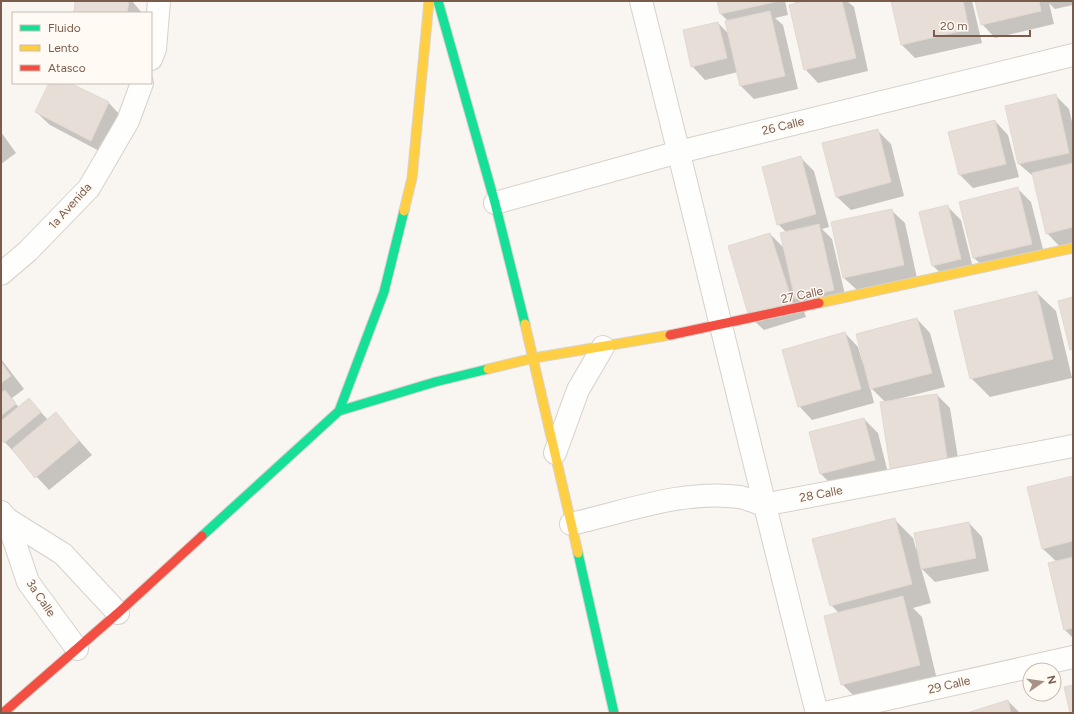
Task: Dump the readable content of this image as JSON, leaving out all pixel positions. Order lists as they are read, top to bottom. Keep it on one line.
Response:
{"streets":{"street":["26 Calle","1a Avenida","27 Calle","28 Calle","3a Calle","29 Calle"]},"legend":["Fluido","Lento","Atasco"],"scale_bar":"20 m","north":"right"}
